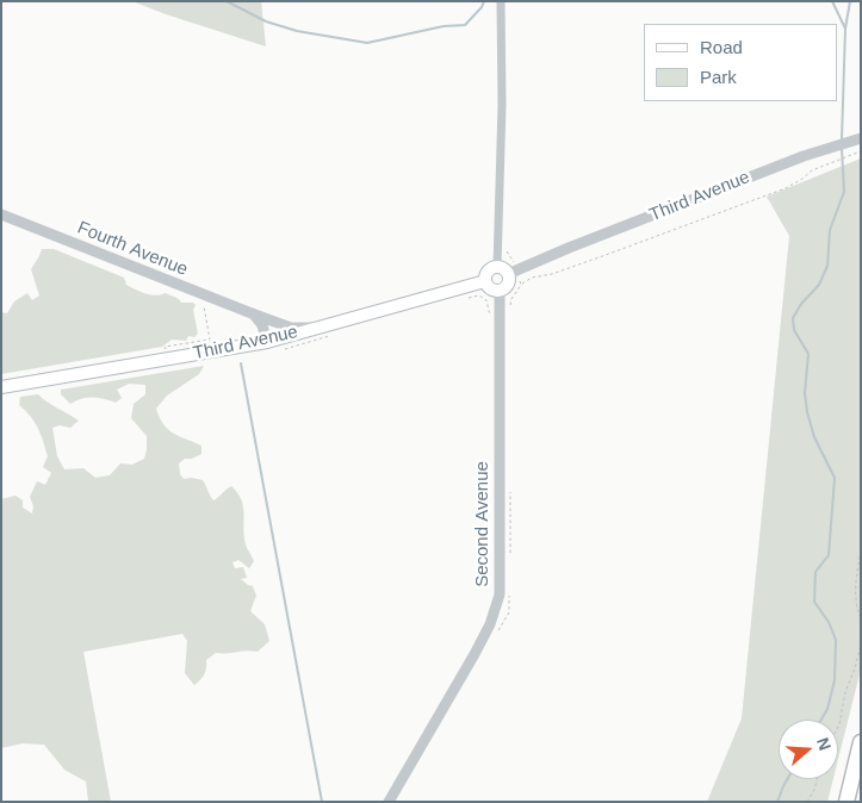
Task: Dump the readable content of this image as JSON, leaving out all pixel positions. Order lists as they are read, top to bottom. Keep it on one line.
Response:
{"streets":{"main road":["Third Avenue"],"street":["Fourth Avenue","Second Avenue"]},"crossings":[["Third Avenue","Fourth Avenue"],["Third Avenue","Second Avenue"]],"legend":["Road","Park"],"north":"right"}
